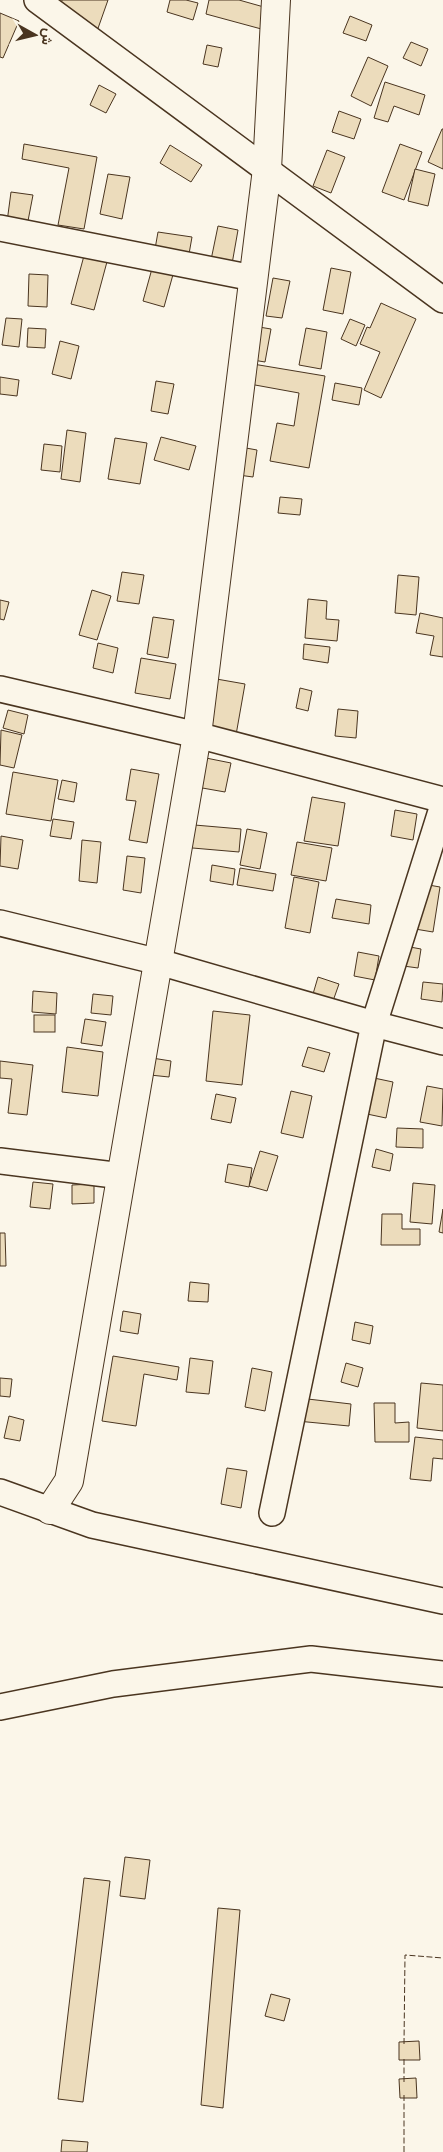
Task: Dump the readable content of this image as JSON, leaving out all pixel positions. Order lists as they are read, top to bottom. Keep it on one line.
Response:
{"north":"right"}
